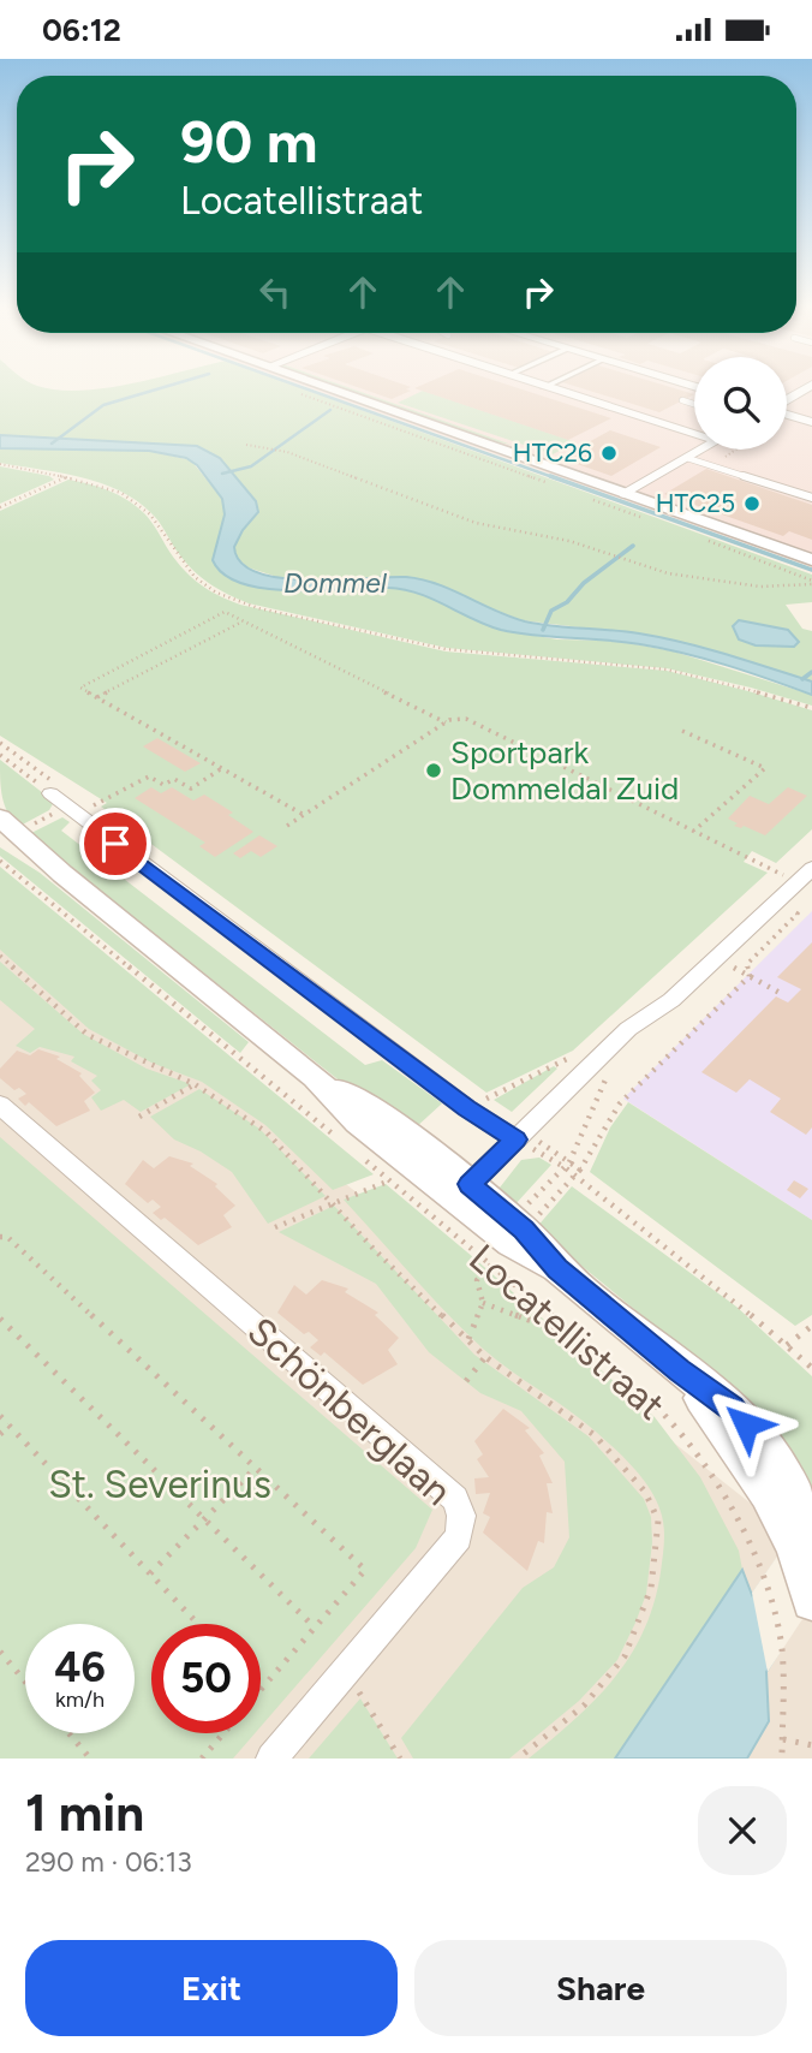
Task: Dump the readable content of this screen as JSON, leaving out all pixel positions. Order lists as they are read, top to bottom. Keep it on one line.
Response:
{"streets":{"main road":["Locatellistraat"],"street":["Schönberglaan"]},"water":["Dommel"],"parks":["St. Severinus"],"places":["HTC26","HTC25","Sportpark Dommeldal Zuid"],"page":{"status":"06:12","turn":["90 m","Locatellistraat"],"speed":"46 km/h","limit":"50","heading":["1 min","290 m · 06:13"],"buttons":["Exit","Share"]}}
